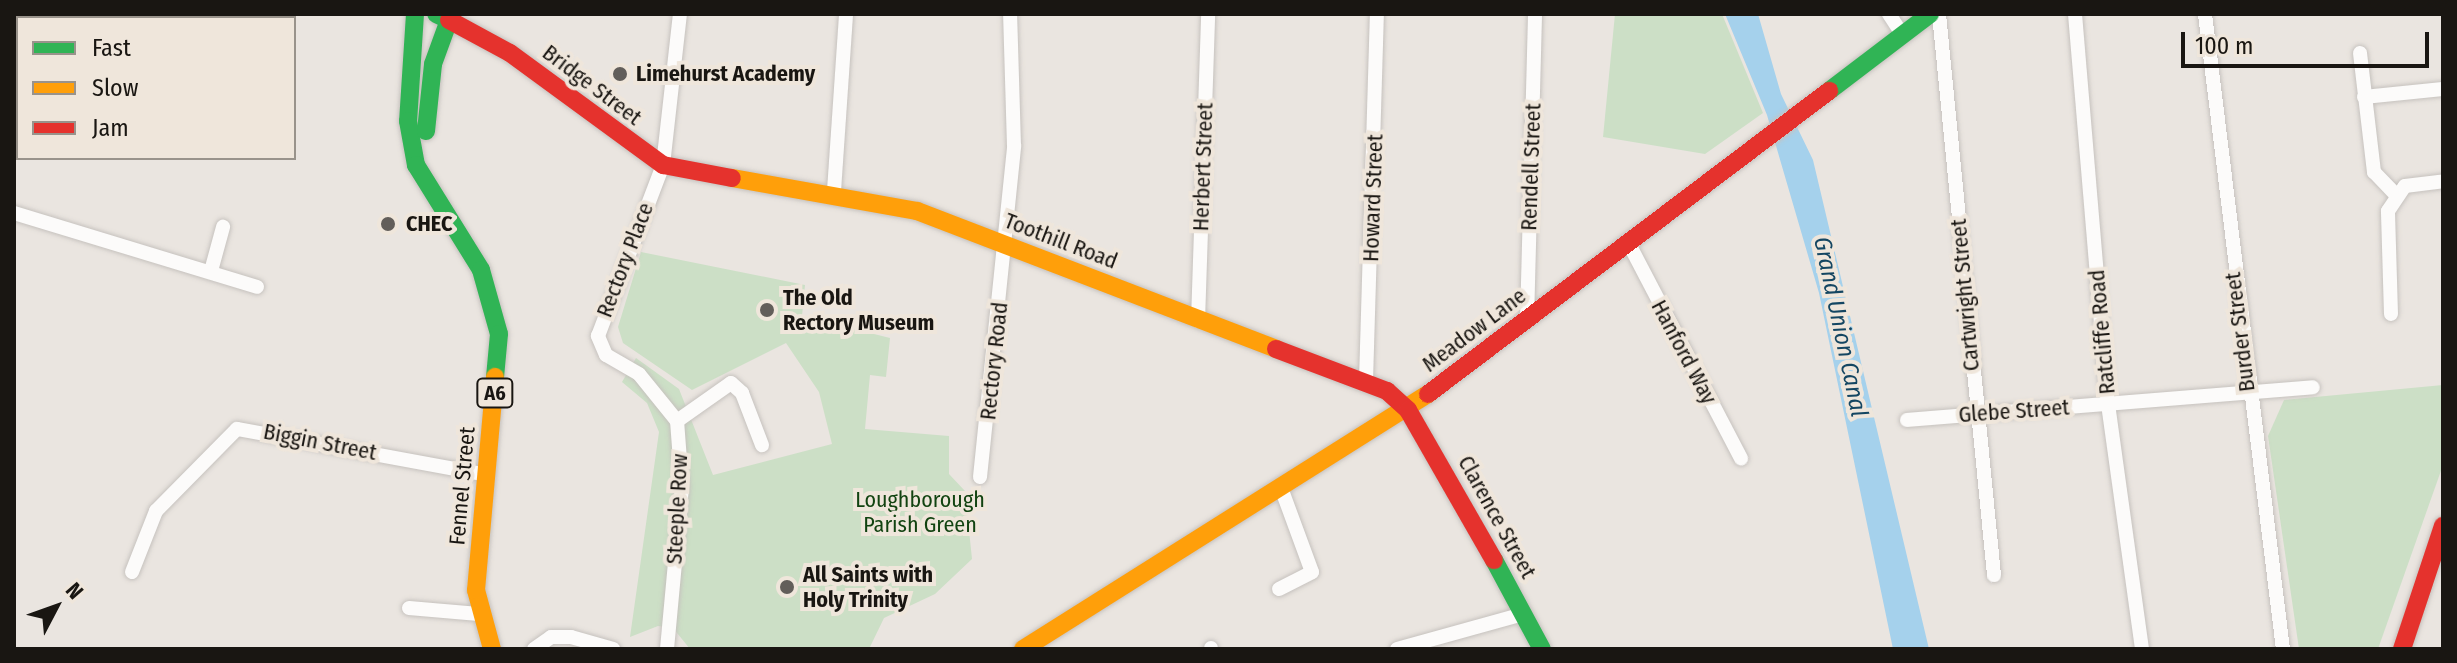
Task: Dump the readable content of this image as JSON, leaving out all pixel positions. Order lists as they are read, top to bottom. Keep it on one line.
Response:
{"streets":{"main road":["Bridge Street","Toothill Road","Meadow Lane","A6","Fennel Street","Clarence Street"],"street":["Herbert Street","Rendell Street","Howard Street","Rectory Place","Cartwright Street","Ratcliffe Road","Burder Street","Hanford Way","Rectory Road","Glebe Street","Biggin Street","Steeple Row"]},"crossings":[["Bridge Street","Toothill Road"],["Bridge Street","Rectory Place"],["Bridge Street","Fennel Street"],["Herbert Street","Toothill Road"],["Rendell Street","Meadow Lane"],["Howard Street","Toothill Road"],["Toothill Road","Rectory Place"],["Toothill Road","Meadow Lane"],["Toothill Road","Rectory Road"],["Toothill Road","Clarence Street"],["Rectory Place","Steeple Row"],["Cartwright Street","Glebe Street"],["Meadow Lane","Hanford Way"],["Meadow Lane","Clarence Street"],["Ratcliffe Road","Glebe Street"],["Burder Street","Glebe Street"],["A6","Fennel Street"],["Biggin Street","Fennel Street"]],"water":["Grand Union Canal"],"parks":["Loughborough Parish Green"],"places":["Limehurst Academy","CHEC","The Old Rectory Museum","All Saints with Holy Trinity"],"legend":["Fast","Slow","Jam"],"scale_bar":"100 m","north":"top right"}
